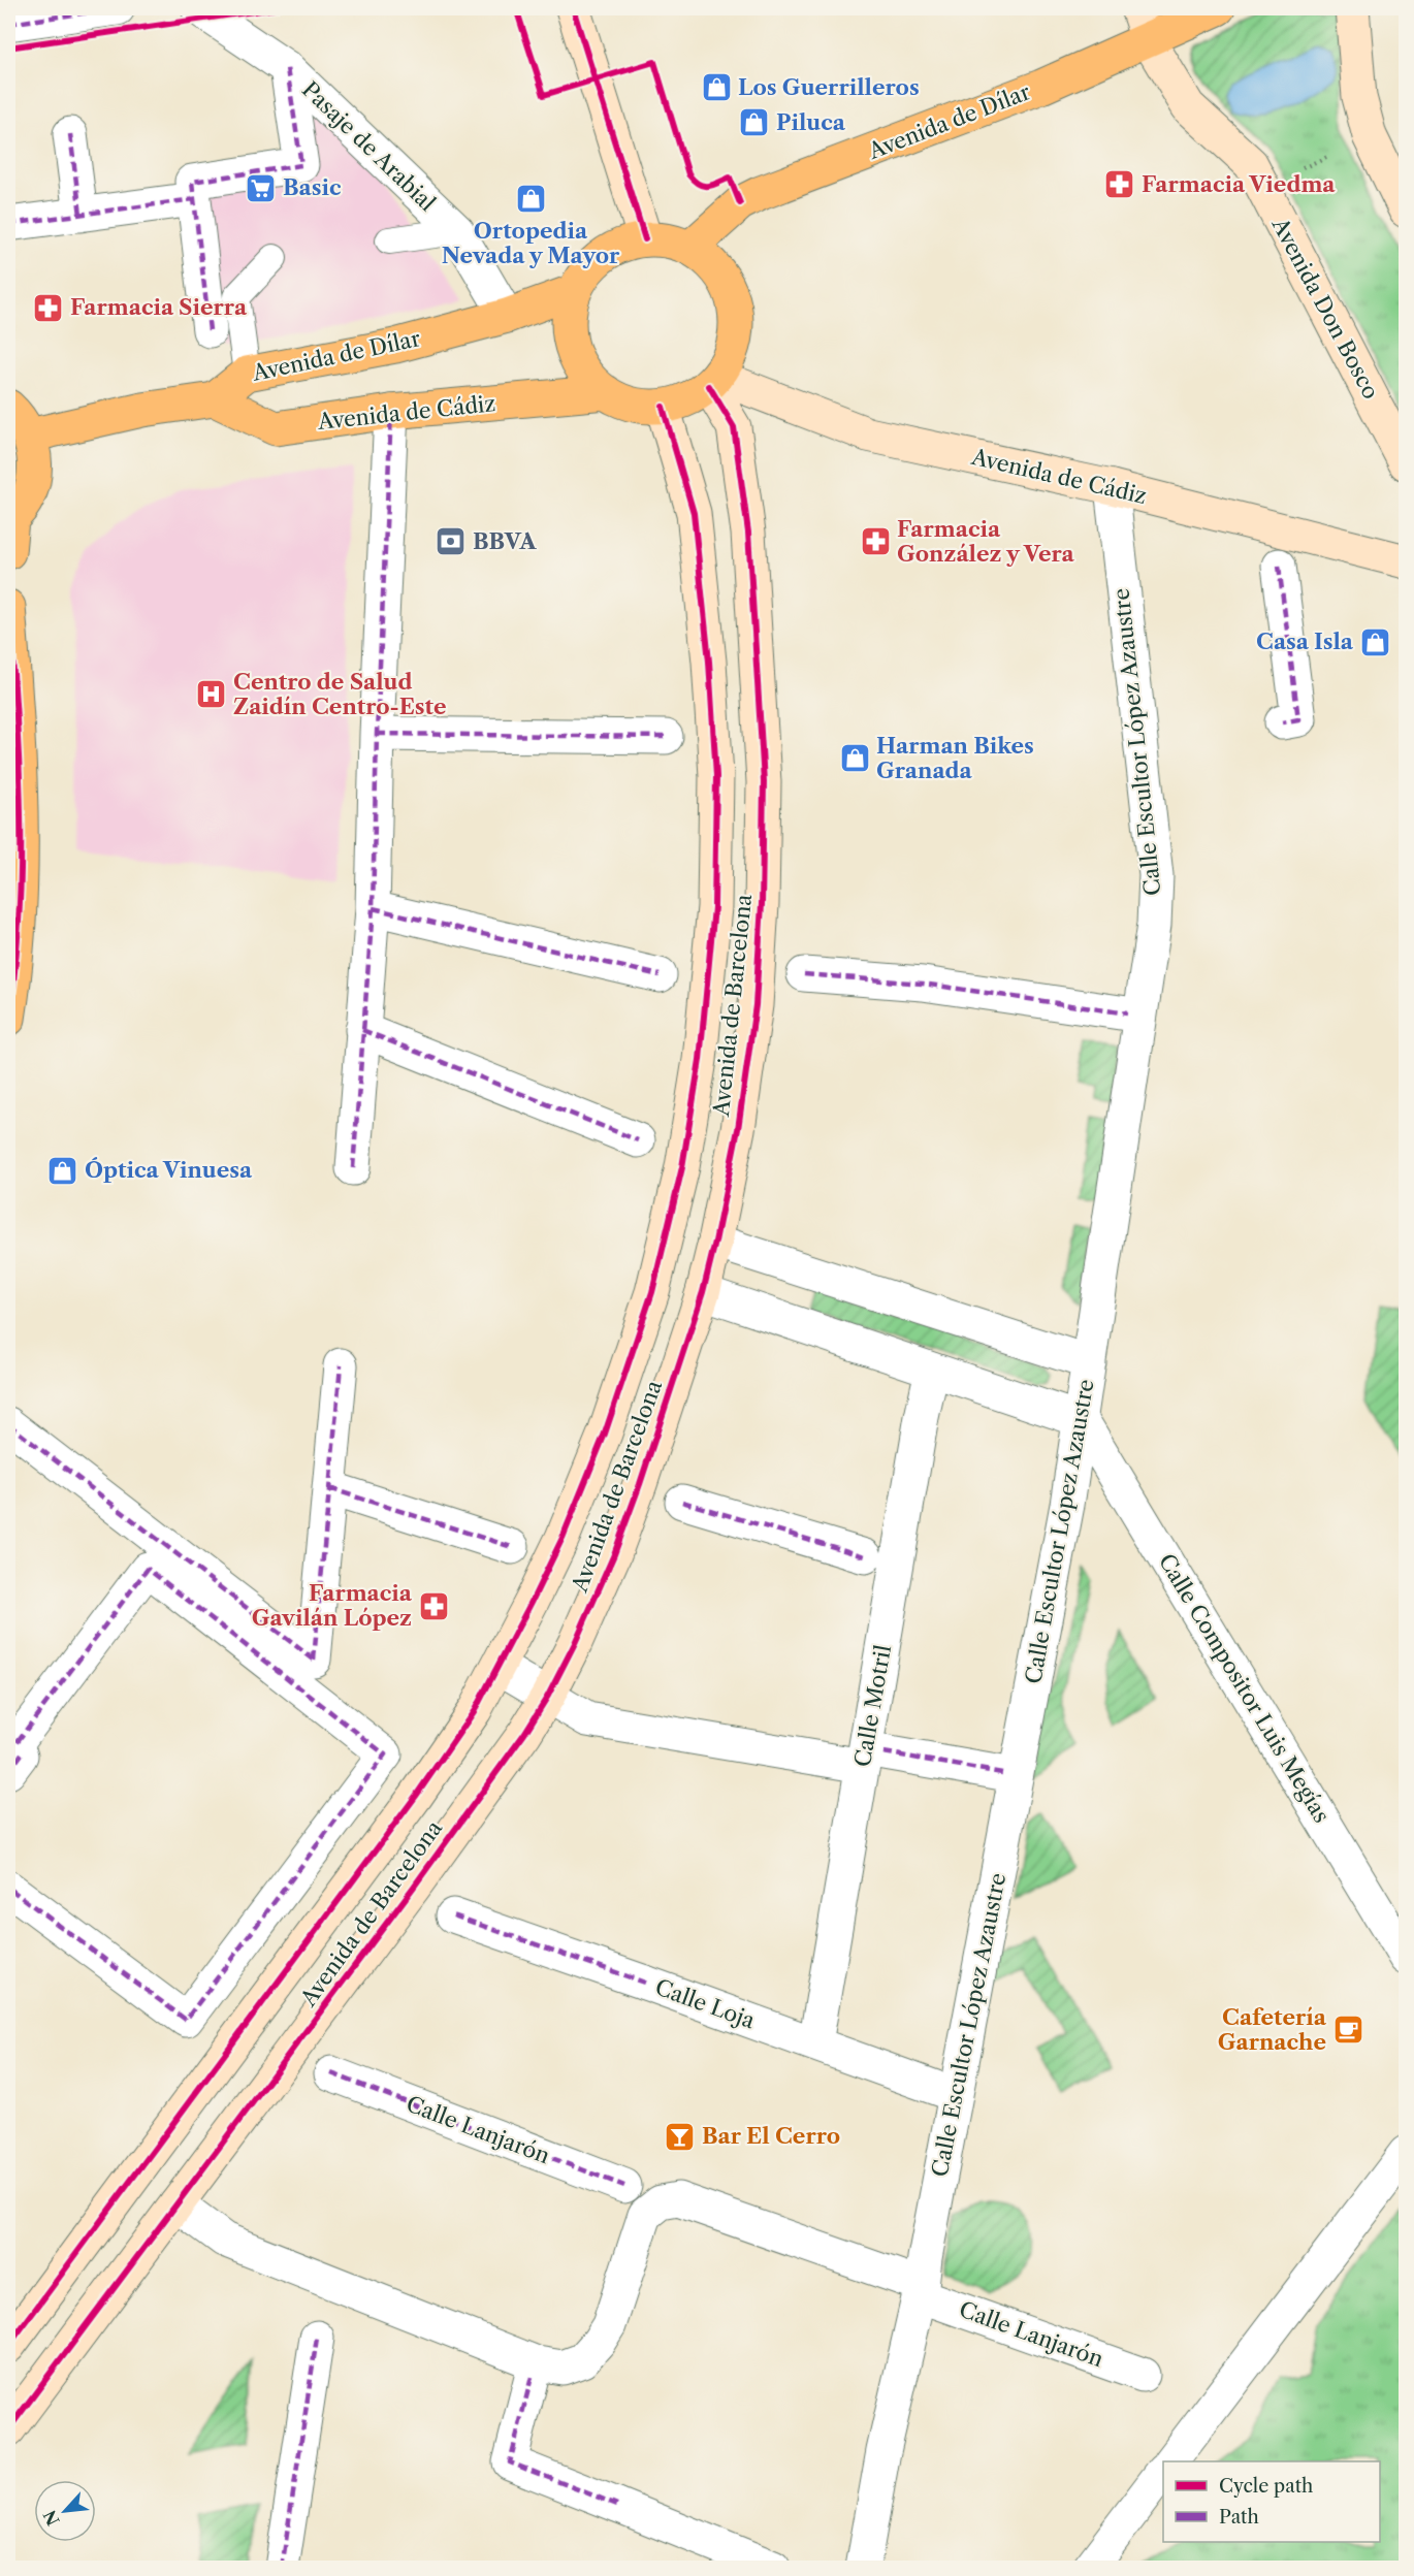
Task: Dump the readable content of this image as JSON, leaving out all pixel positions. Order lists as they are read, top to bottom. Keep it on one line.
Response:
{"streets":{"main road":["Avenida de Dílar","Avenida Don Bosco","Avenida de Cádiz","Avenida de Barcelona"],"street":["Pasaje de Arabial","Calle Escultor López Azaustre","Calle Compositor Luis Megías","Calle Motril","Calle Loja","Calle Lanjarón"]},"crossings":[["Avenida de Dílar","Pasaje de Arabial"],["Avenida de Dílar","Avenida Don Bosco"],["Avenida de Dílar","Avenida de Cádiz"],["Avenida de Dílar","Avenida de Barcelona"],["Avenida de Cádiz","Calle Escultor López Azaustre"],["Avenida de Cádiz","Avenida de Barcelona"],["Calle Escultor López Azaustre","Calle Compositor Luis Megías"],["Calle Escultor López Azaustre","Calle Loja"],["Calle Escultor López Azaustre","Calle Lanjarón"],["Avenida de Barcelona","Calle Lanjarón"],["Calle Motril","Calle Loja"]],"places":{"shop":["Los Guerrilleros","Piluca","Ortopedia Nevada y Mayor","Casa Isla","Harman Bikes Granada","Óptica Vinuesa"],"pharmacy":["Farmacia Viedma","Farmacia Sierra","Farmacia González y Vera","Farmacia Gavilán López"],"supermarket":["Basic"],"bank":["BBVA"],"hospital":["Centro de Salud Zaidín Centro-Este"],"cafe":["Cafetería Garnache"],"bar":["Bar El Cerro"]},"legend":["Cycle path","Path"],"north":"bottom left"}
